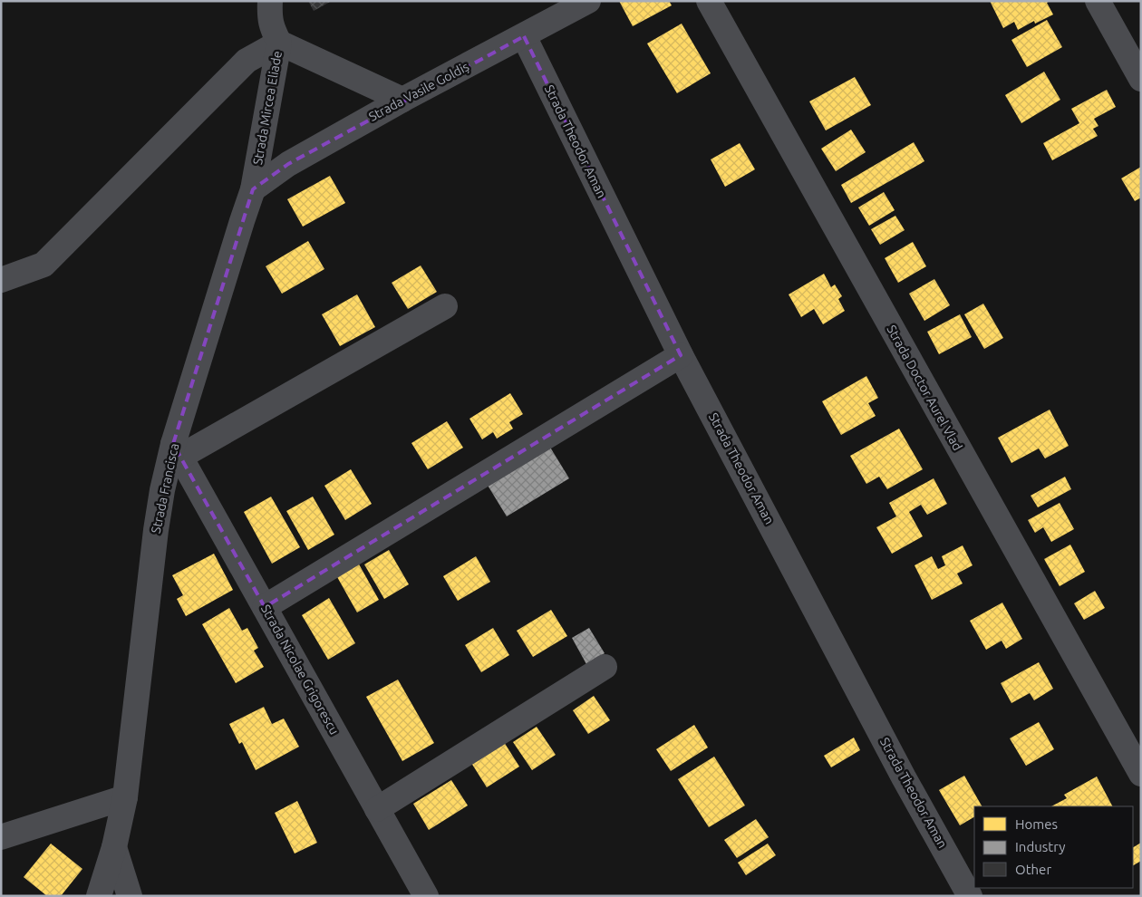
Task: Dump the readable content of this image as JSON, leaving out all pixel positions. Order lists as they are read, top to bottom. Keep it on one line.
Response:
{"streets":{"street":["Strada Vasile Goldiș","Strada Mircea Eliade","Strada Theodor Aman","Strada Doctor Aurel Vlad","Strada Francisca","Strada Nicolae Grigorescu"]},"crossings":[["Strada Vasile Goldiș","Strada Mircea Eliade"],["Strada Vasile Goldiș","Strada Theodor Aman"],["Strada Vasile Goldiș","Strada Francisca"],["Strada Mircea Eliade","Strada Francisca"],["Strada Francisca","Strada Nicolae Grigorescu"]],"legend":["Homes","Industry","Other"]}
